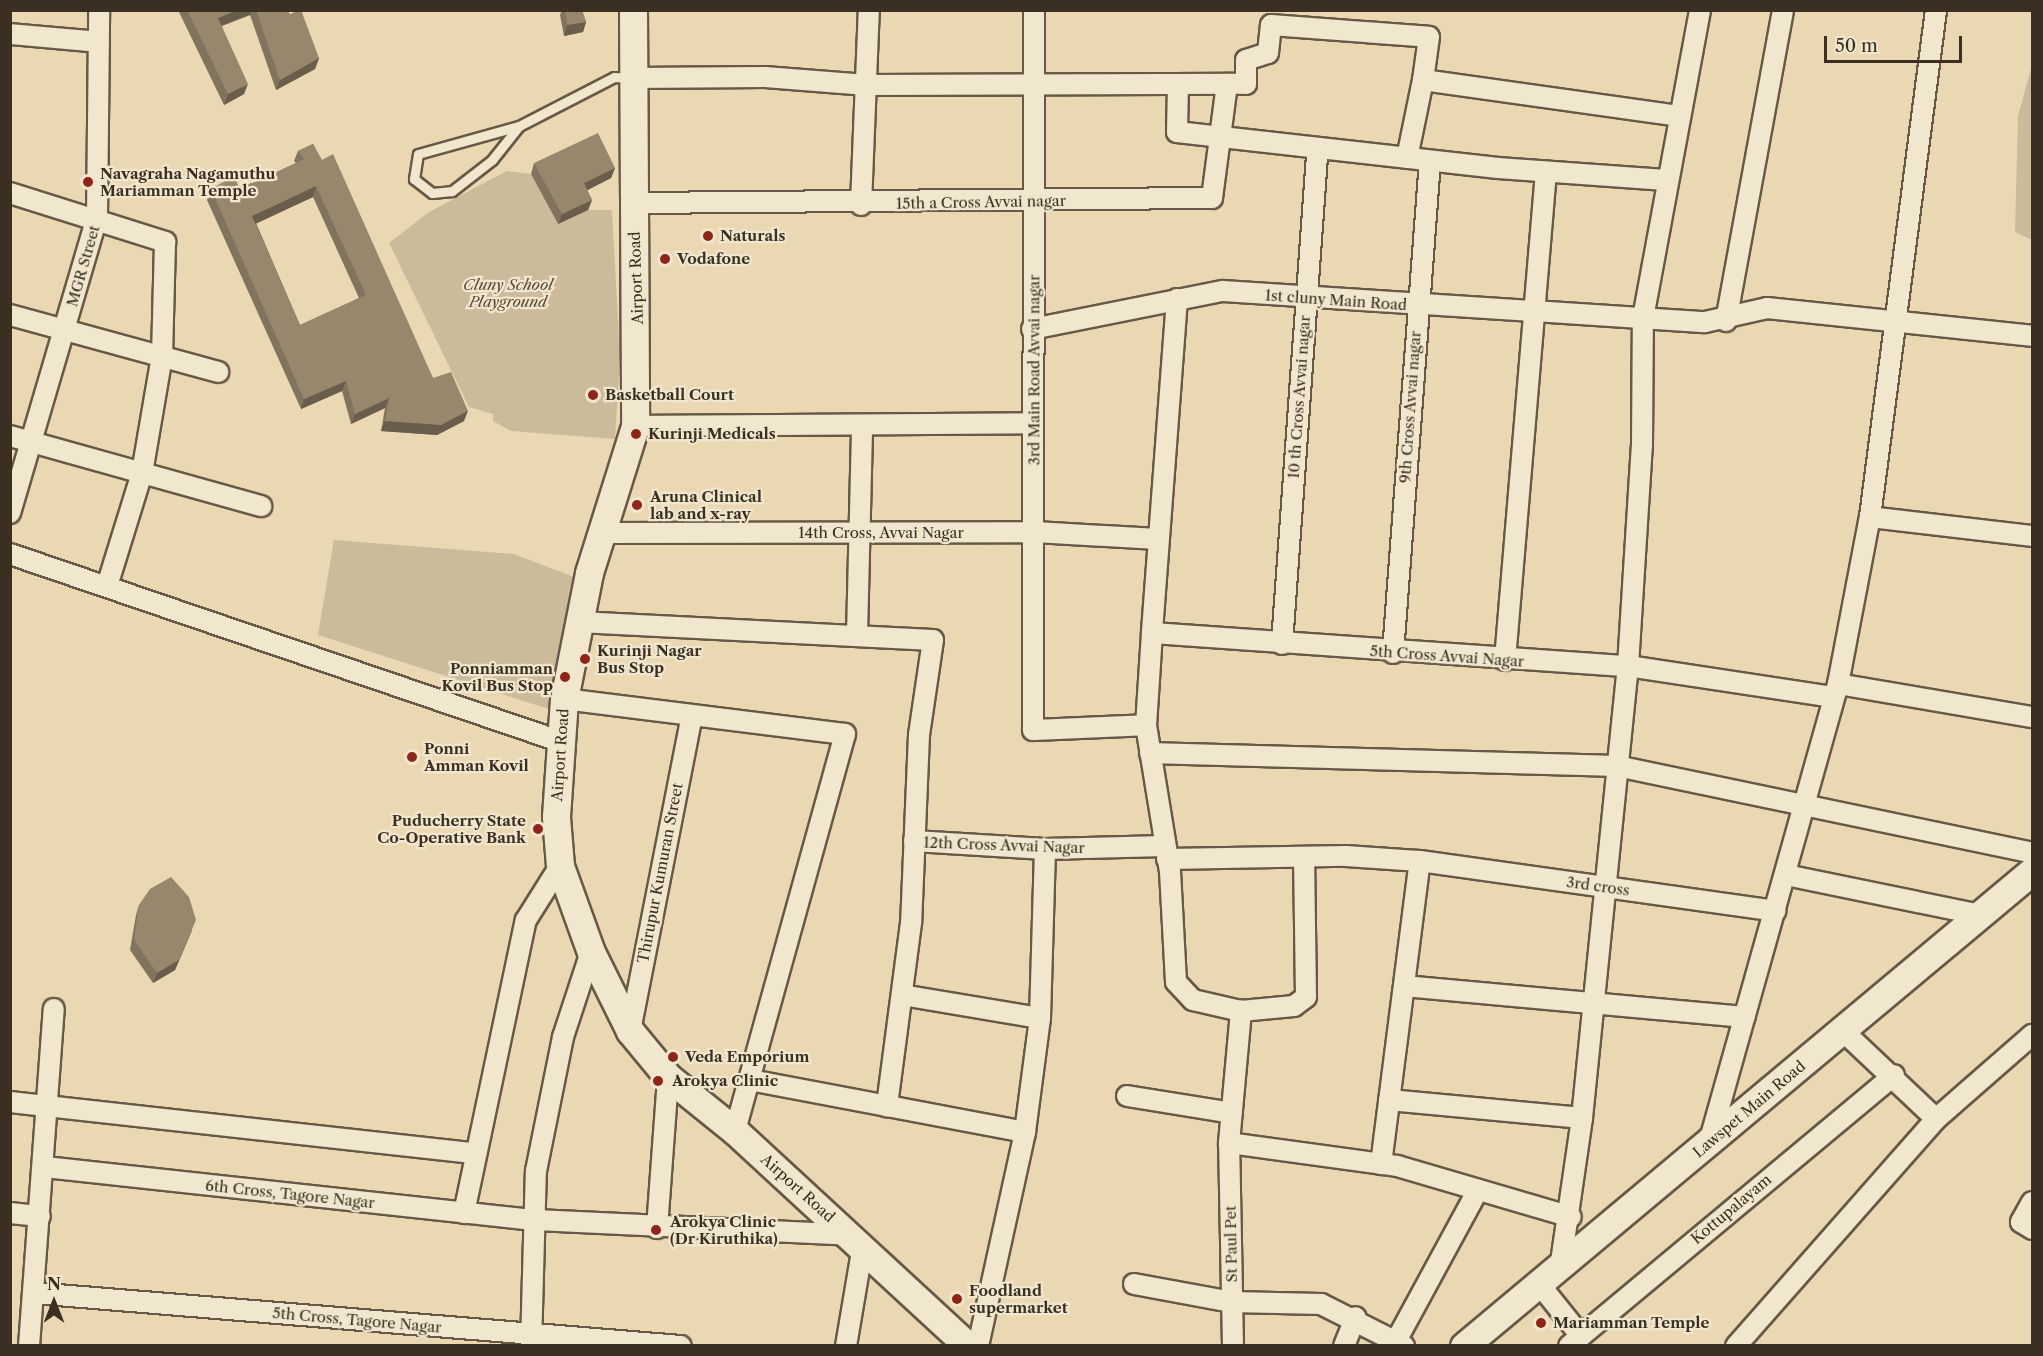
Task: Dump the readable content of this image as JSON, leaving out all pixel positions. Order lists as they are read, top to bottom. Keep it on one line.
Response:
{"streets":{"street":["15th a Cross Avvai nagar","MGR Street","Airport Road","1st cluny Main Road","3rd Main Road Avvai nagar","10 th Cross Avvai nagar","9th Cross Avvai nagar","14th Cross, Avvai Nagar","5th Cross Avvai Nagar","12th Cross Avvai Nagar","Thirupur Kumuran Street","3rd cross","Lawspet Main Road","6th Cross, Tagore Nagar","Kottupalayam","St Paul Pet","5th Cross, Tagore Nagar"]},"crossings":[["15th a Cross Avvai nagar","Airport Road"],["15th a Cross Avvai nagar","3rd Main Road Avvai nagar"],["Airport Road","14th Cross, Avvai Nagar"],["Airport Road","Thirupur Kumuran Street"],["Airport Road","6th Cross, Tagore Nagar"],["1st cluny Main Road","3rd Main Road Avvai nagar"],["1st cluny Main Road","10 th Cross Avvai nagar"],["1st cluny Main Road","9th Cross Avvai nagar"],["3rd Main Road Avvai nagar","14th Cross, Avvai Nagar"],["10 th Cross Avvai nagar","5th Cross Avvai Nagar"],["9th Cross Avvai nagar","5th Cross Avvai Nagar"],["12th Cross Avvai Nagar","3rd cross"]],"parks":["Cluny School Playground"],"places":["Navagraha Nagamuthu Mariamman Temple","Naturals","Vodafone","Basketball Court","Kurinji Medicals","Aruna Clinical lab and x-ray","Kurinji Nagar Bus Stop","Ponniamman Kovil Bus Stop","Ponni Amman Kovil","Puducherry State Co-Operative Bank","Veda Emporium","Arokya Clinic","Arokya Clinic (Dr Kiruthika)","Foodland supermarket","Mariamman Temple"],"scale_bar":"50 m","north":"top"}
